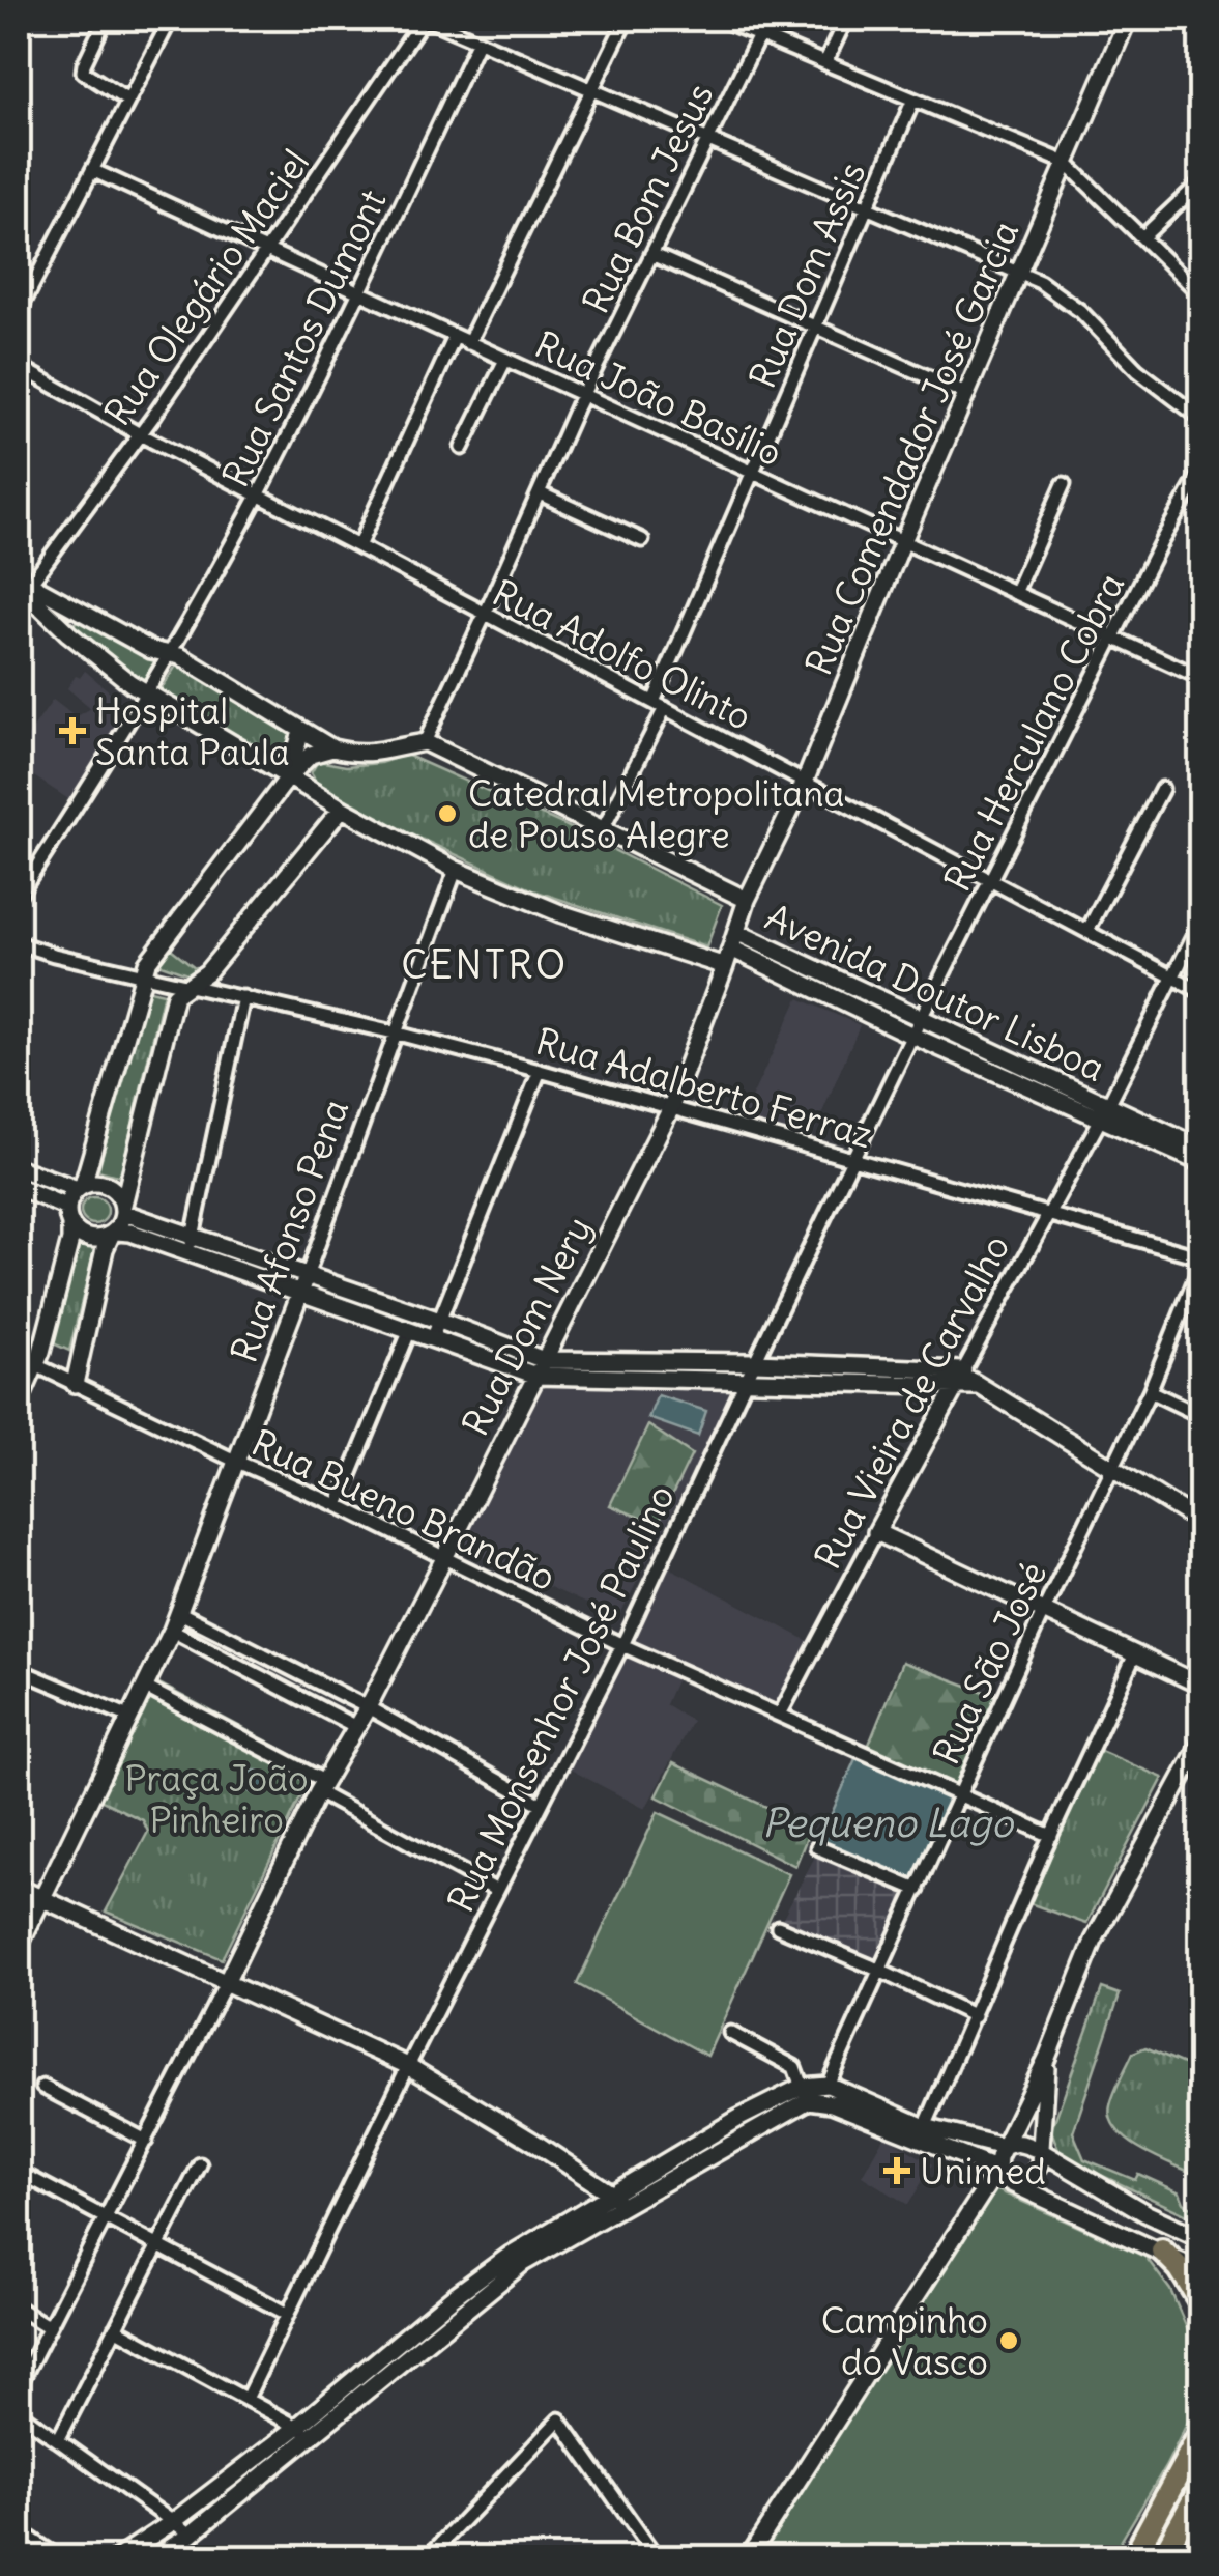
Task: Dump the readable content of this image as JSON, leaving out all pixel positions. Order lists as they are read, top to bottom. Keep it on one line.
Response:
{"streets":{"street":["Rua Bom Jesus","Rua Dom Assis","Rua Olegário Maciel","Rua Santos Dumont","Rua João Basílio","Rua Comendador José Garcia","Rua Adolfo Olinto","Rua Herculano Cobra","Avenida Doutor Lisboa","Rua Adalberto Ferraz","Rua Afonso Pena","Rua Dom Nery","Rua Vieira de Carvalho","Rua Bueno Brandão","Rua São José","Rua Monsenhor José Paulino"]},"crossings":[["Rua Bom Jesus","Rua João Basílio"],["Rua Bom Jesus","Rua Adolfo Olinto"],["Rua Dom Assis","Rua João Basílio"],["Rua Dom Assis","Rua Adolfo Olinto"],["Rua Olegário Maciel","Rua João Basílio"],["Rua Olegário Maciel","Rua Adolfo Olinto"],["Rua Santos Dumont","Rua João Basílio"],["Rua Santos Dumont","Rua Adolfo Olinto"],["Rua João Basílio","Rua Comendador José Garcia"],["Rua João Basílio","Rua Herculano Cobra"],["Rua Comendador José Garcia","Rua Adolfo Olinto"],["Rua Comendador José Garcia","Avenida Doutor Lisboa"],["Rua Comendador José Garcia","Rua Dom Nery"],["Rua Adolfo Olinto","Rua Herculano Cobra"],["Rua Adolfo Olinto","Rua Vieira de Carvalho"],["Rua Herculano Cobra","Avenida Doutor Lisboa"],["Rua Herculano Cobra","Rua Monsenhor José Paulino"],["Avenida Doutor Lisboa","Rua Dom Nery"],["Avenida Doutor Lisboa","Rua Vieira de Carvalho"],["Avenida Doutor Lisboa","Rua Monsenhor José Paulino"],["Rua Adalberto Ferraz","Rua Afonso Pena"],["Rua Adalberto Ferraz","Rua Dom Nery"],["Rua Adalberto Ferraz","Rua Vieira de Carvalho"],["Rua Adalberto Ferraz","Rua São José"],["Rua Adalberto Ferraz","Rua Monsenhor José Paulino"],["Rua Afonso Pena","Rua Bueno Brandão"],["Rua Dom Nery","Rua Bueno Brandão"],["Rua Vieira de Carvalho","Rua Bueno Brandão"],["Rua Bueno Brandão","Rua São José"],["Rua Bueno Brandão","Rua Monsenhor José Paulino"]],"districts":["CENTRO"],"water":["Pequeno Lago"],"parks":["Praça João Pinheiro"],"places":{"health":["Hospital Santa Paula","Unimed"],"other":["Catedral Metropolitana de Pouso Alegre","Campinho do Vasco"]}}
